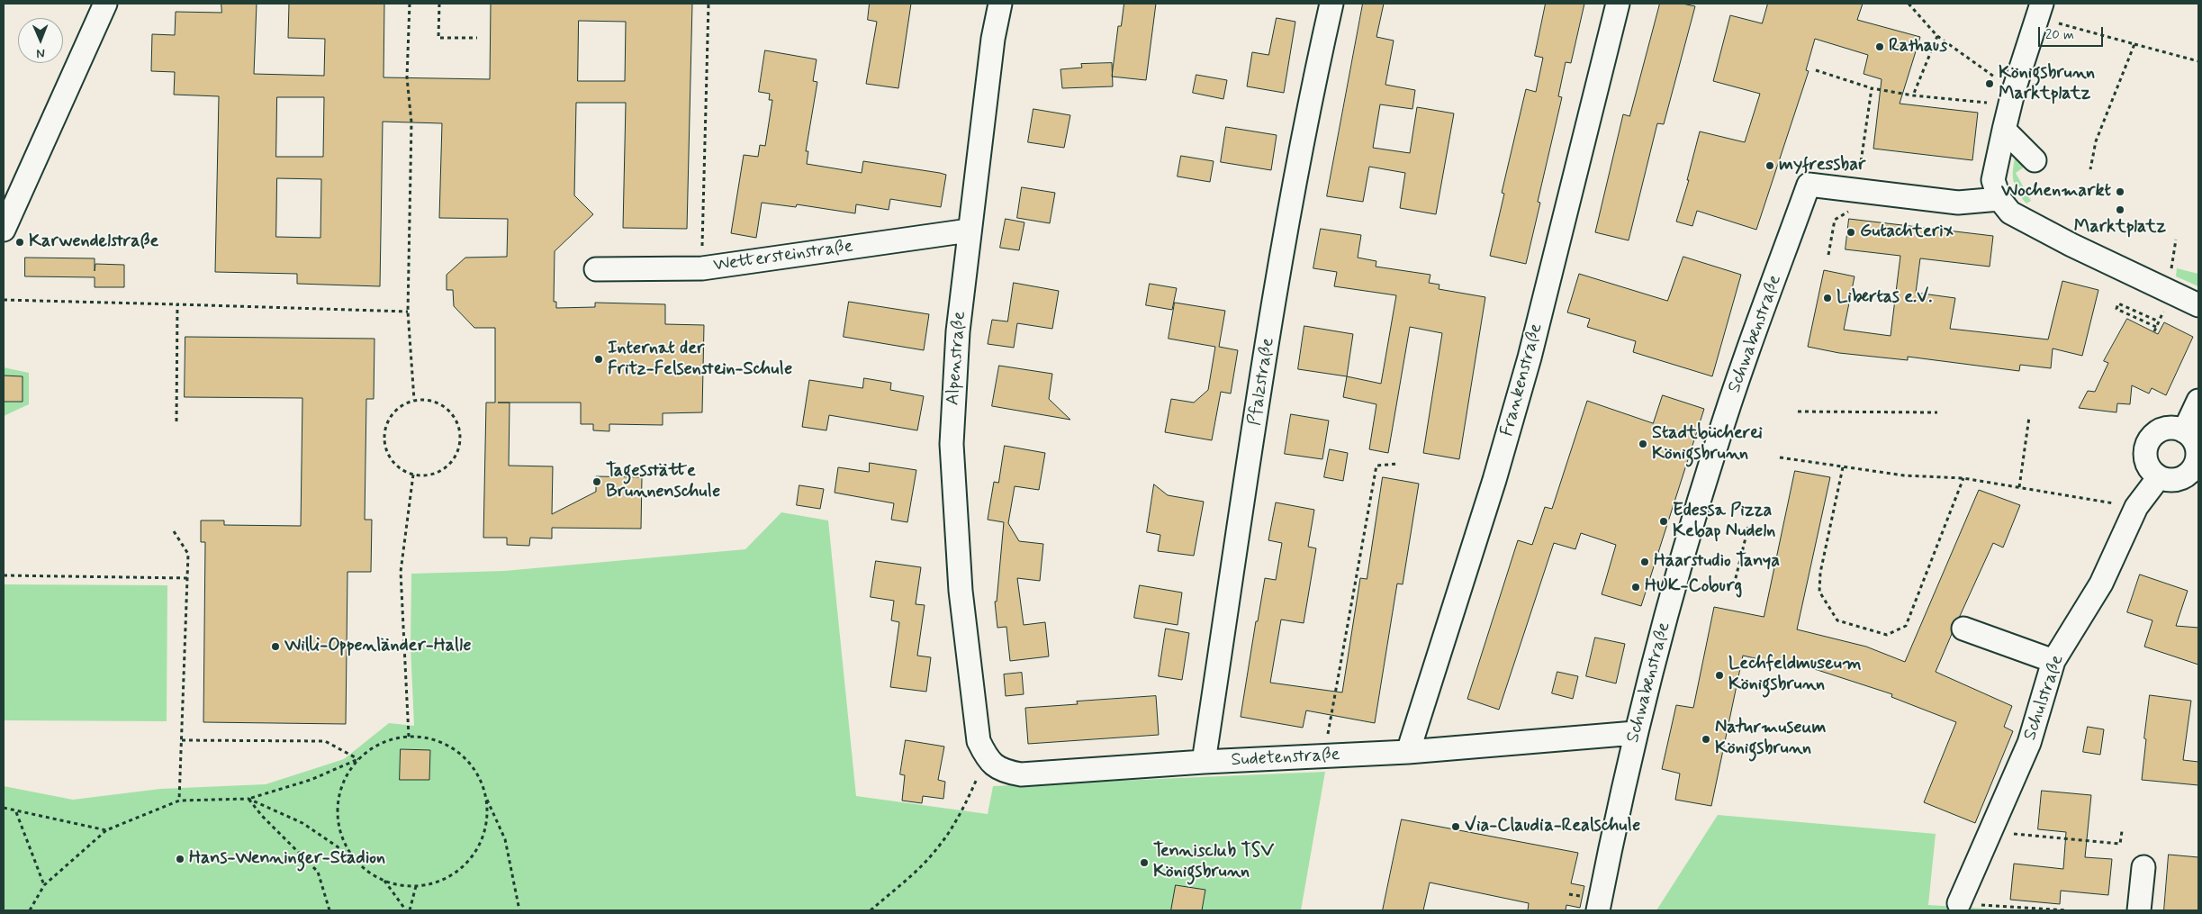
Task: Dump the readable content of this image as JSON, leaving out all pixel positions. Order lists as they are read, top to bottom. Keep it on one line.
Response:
{"streets":{"street":["Wettersteinstraße","Schwabenstraße","Alpenstraße","Frankenstraße","Pfalzstraße","Schulstraße","Sudetenstraße"]},"crossings":[["Wettersteinstraße","Alpenstraße"],["Schwabenstraße","Sudetenstraße"],["Alpenstraße","Sudetenstraße"],["Frankenstraße","Sudetenstraße"],["Pfalzstraße","Sudetenstraße"]],"places":["Rathaus","Königsbrunn Marktplatz","myfressbar","Wochenmarkt","Marktplatz","Gutachterix","Karwendelstraße","Libertas e.V.","Internat der Fritz-Felsenstein-Schule","Stadtbücherei Königsbrunn","Tagesstätte Brunnenschule","Edessa Pizza Kebap Nudeln","Haarstudio Tanya","HUK-Coburg","Willi-Oppenländer-Halle","Lechfeldmuseum Königsbrunn","Naturmuseum Königsbrunn","Via-Claudia-Realschule","Hans-Wenninger-Stadion","Tennisclub TSV Königsbrunn"],"scale_bar":"20 m","north":"bottom"}
